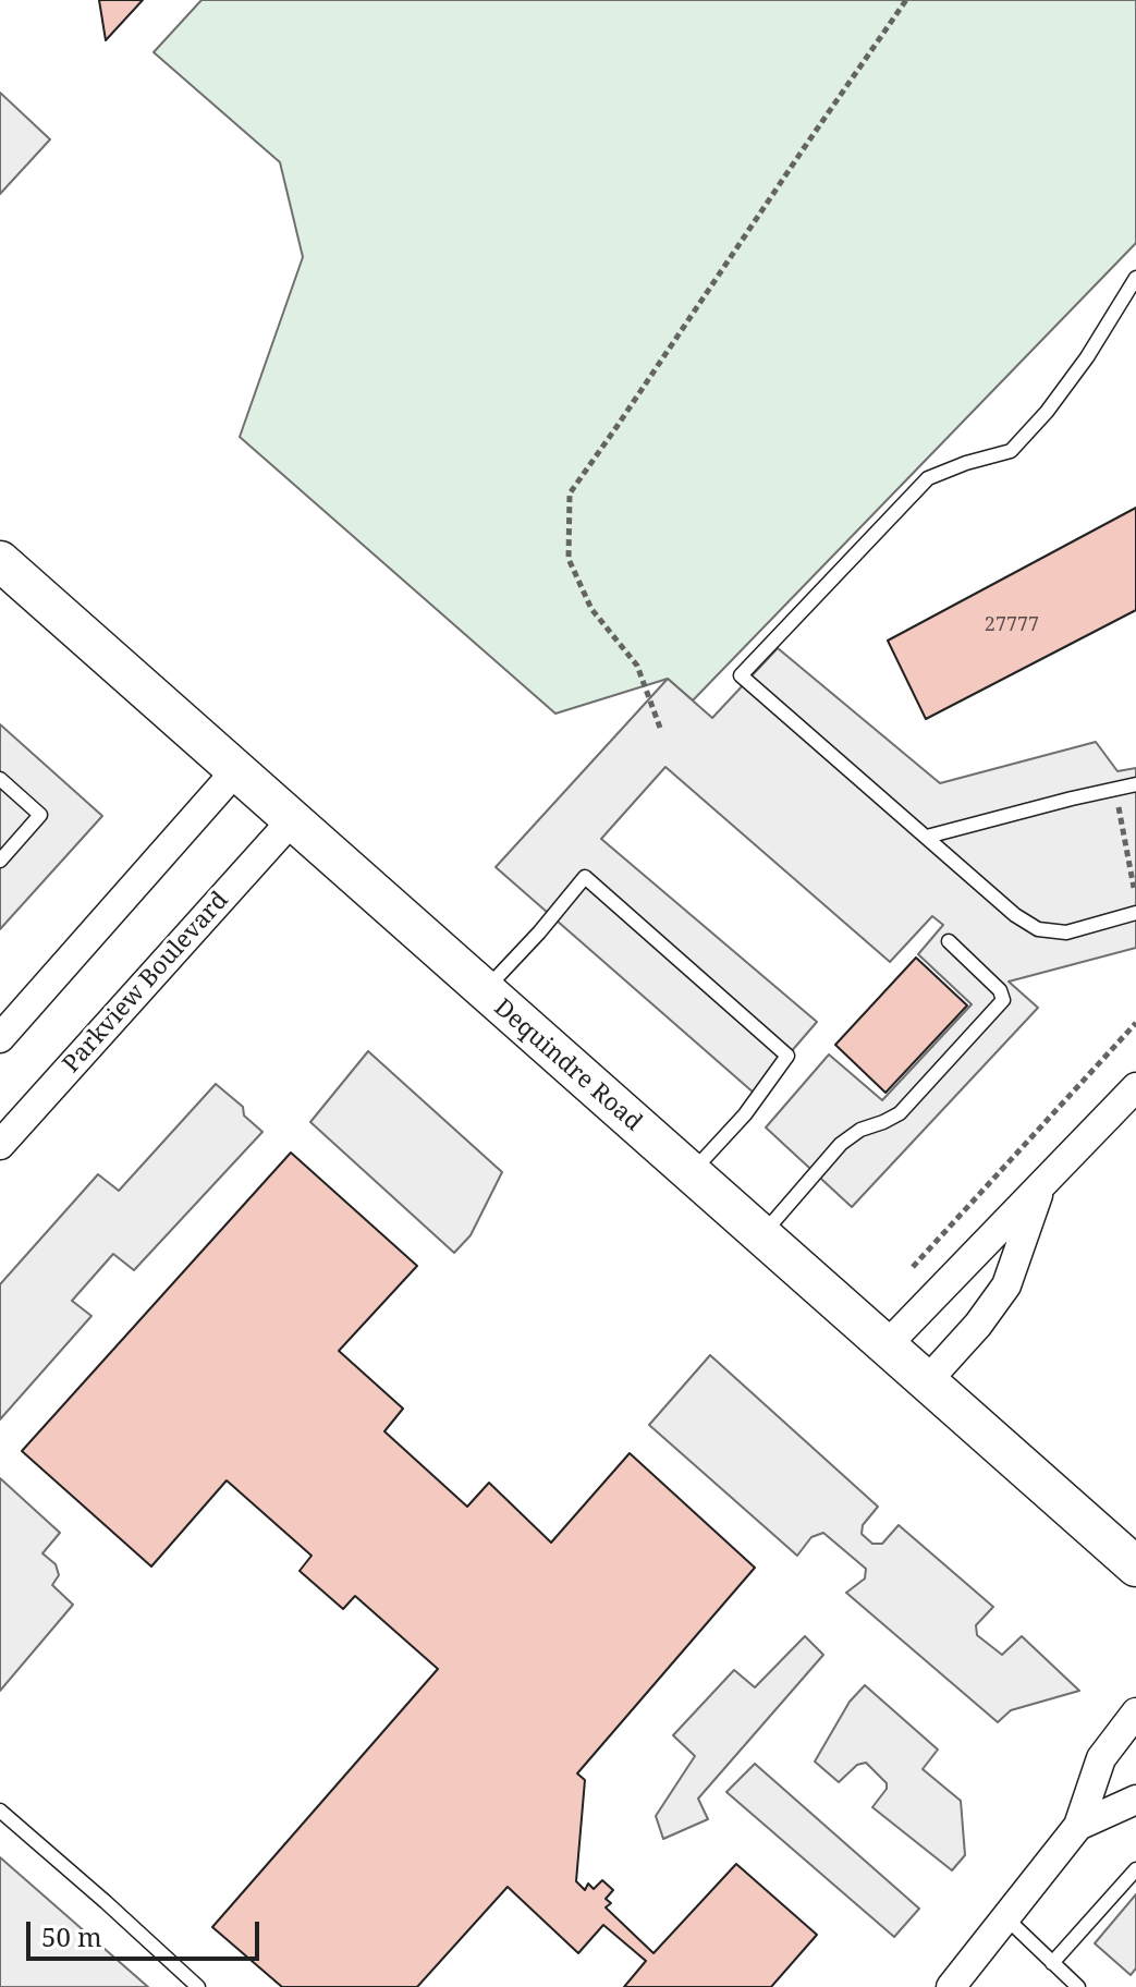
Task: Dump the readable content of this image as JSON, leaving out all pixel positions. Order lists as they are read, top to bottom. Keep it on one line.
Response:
{"streets":{"main road":["Dequindre Road"],"street":["Parkview Boulevard"]},"crossings":[["Parkview Boulevard","Dequindre Road"]],"house_numbers":["27777"],"scale_bar":"50 m"}
